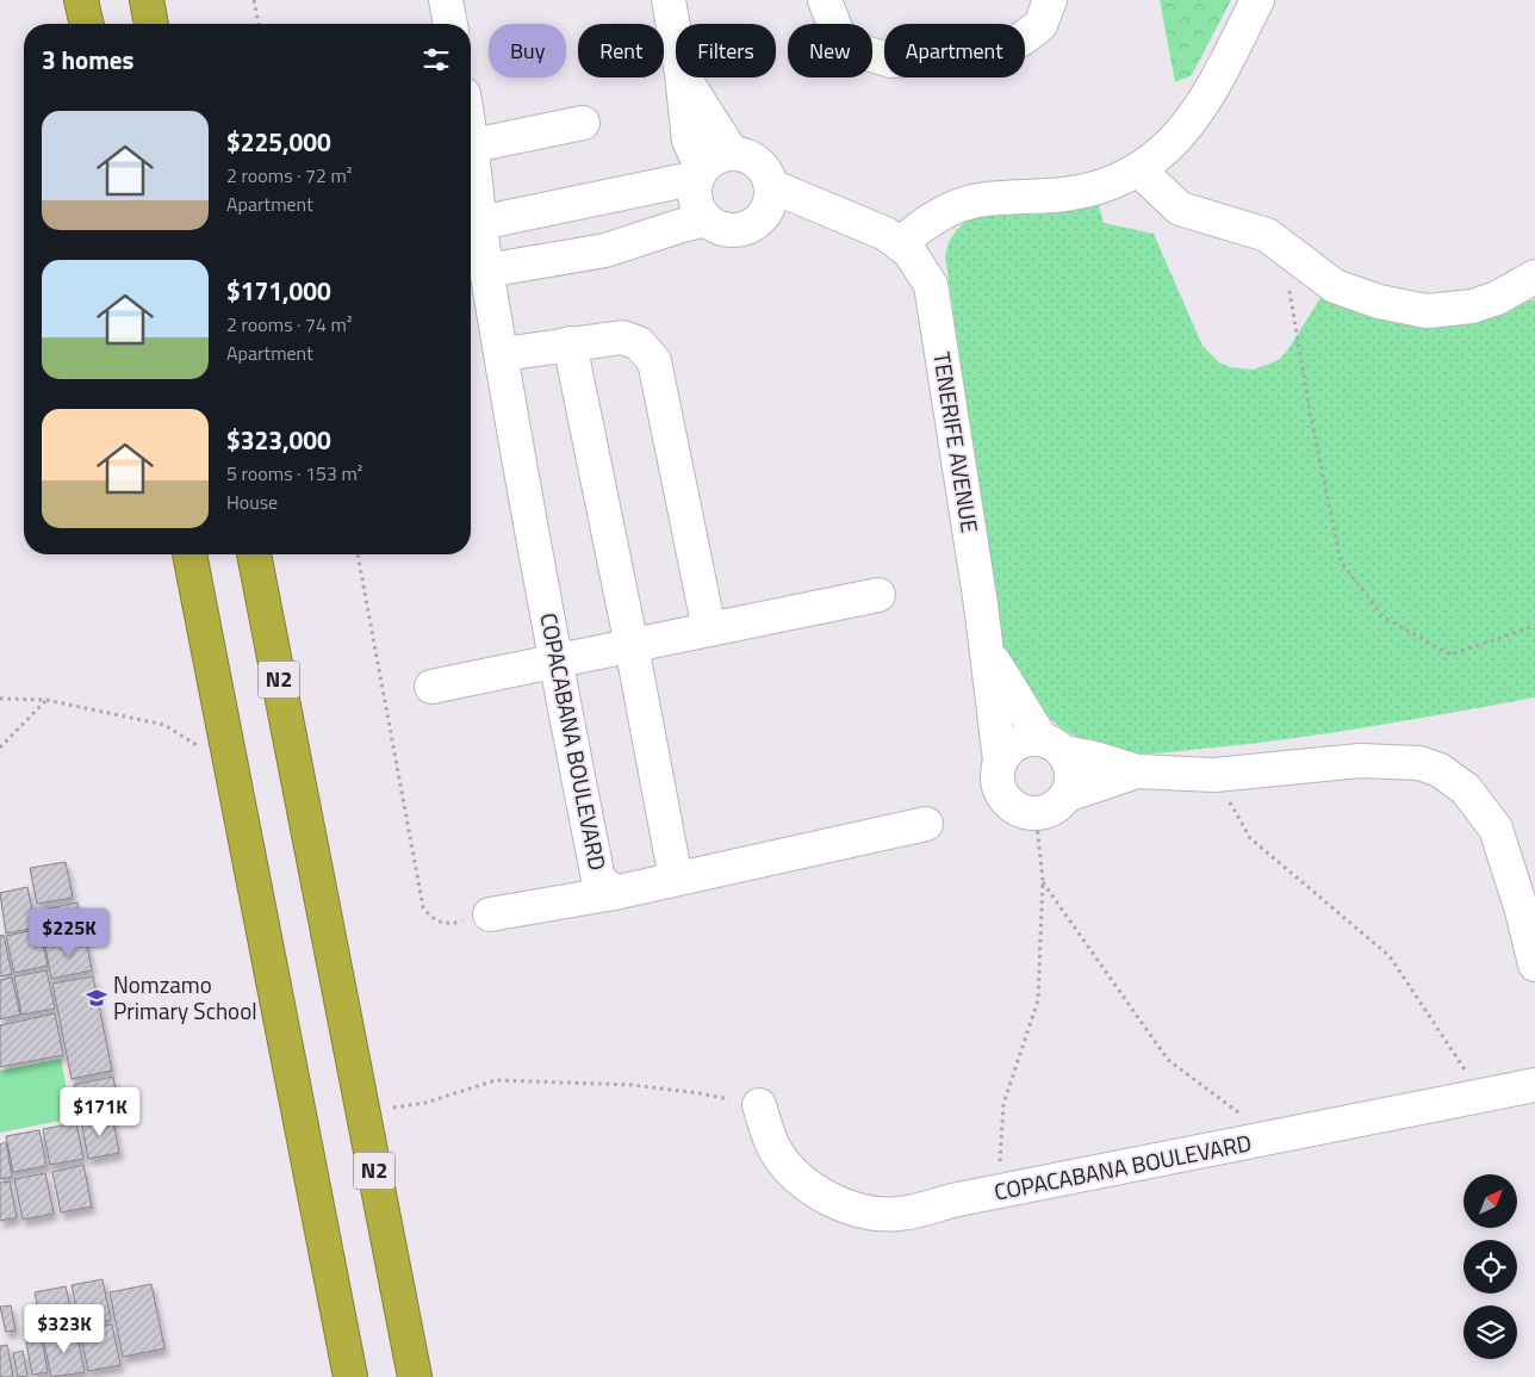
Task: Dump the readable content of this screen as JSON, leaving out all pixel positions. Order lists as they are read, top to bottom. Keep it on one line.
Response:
{"streets":{"highway":["N2"],"street":["TENERIFE AVENUE","COPACABANA BOULEVARD"]},"places":{"school or university":["Nomzamo Primary School"]},"north":"top right","page":{"chip":["Buy","Rent","Filters","New","Apartment"],"heading":"3 homes","list":[{"name":"$225,000","note":"2 rooms · 72 m² · Apartment"},{"name":"$171,000","note":"2 rooms · 74 m² · Apartment"},{"name":"$323,000","note":"5 rooms · 153 m² · House"}],"price":["$225K","$171K","$323K"]}}
